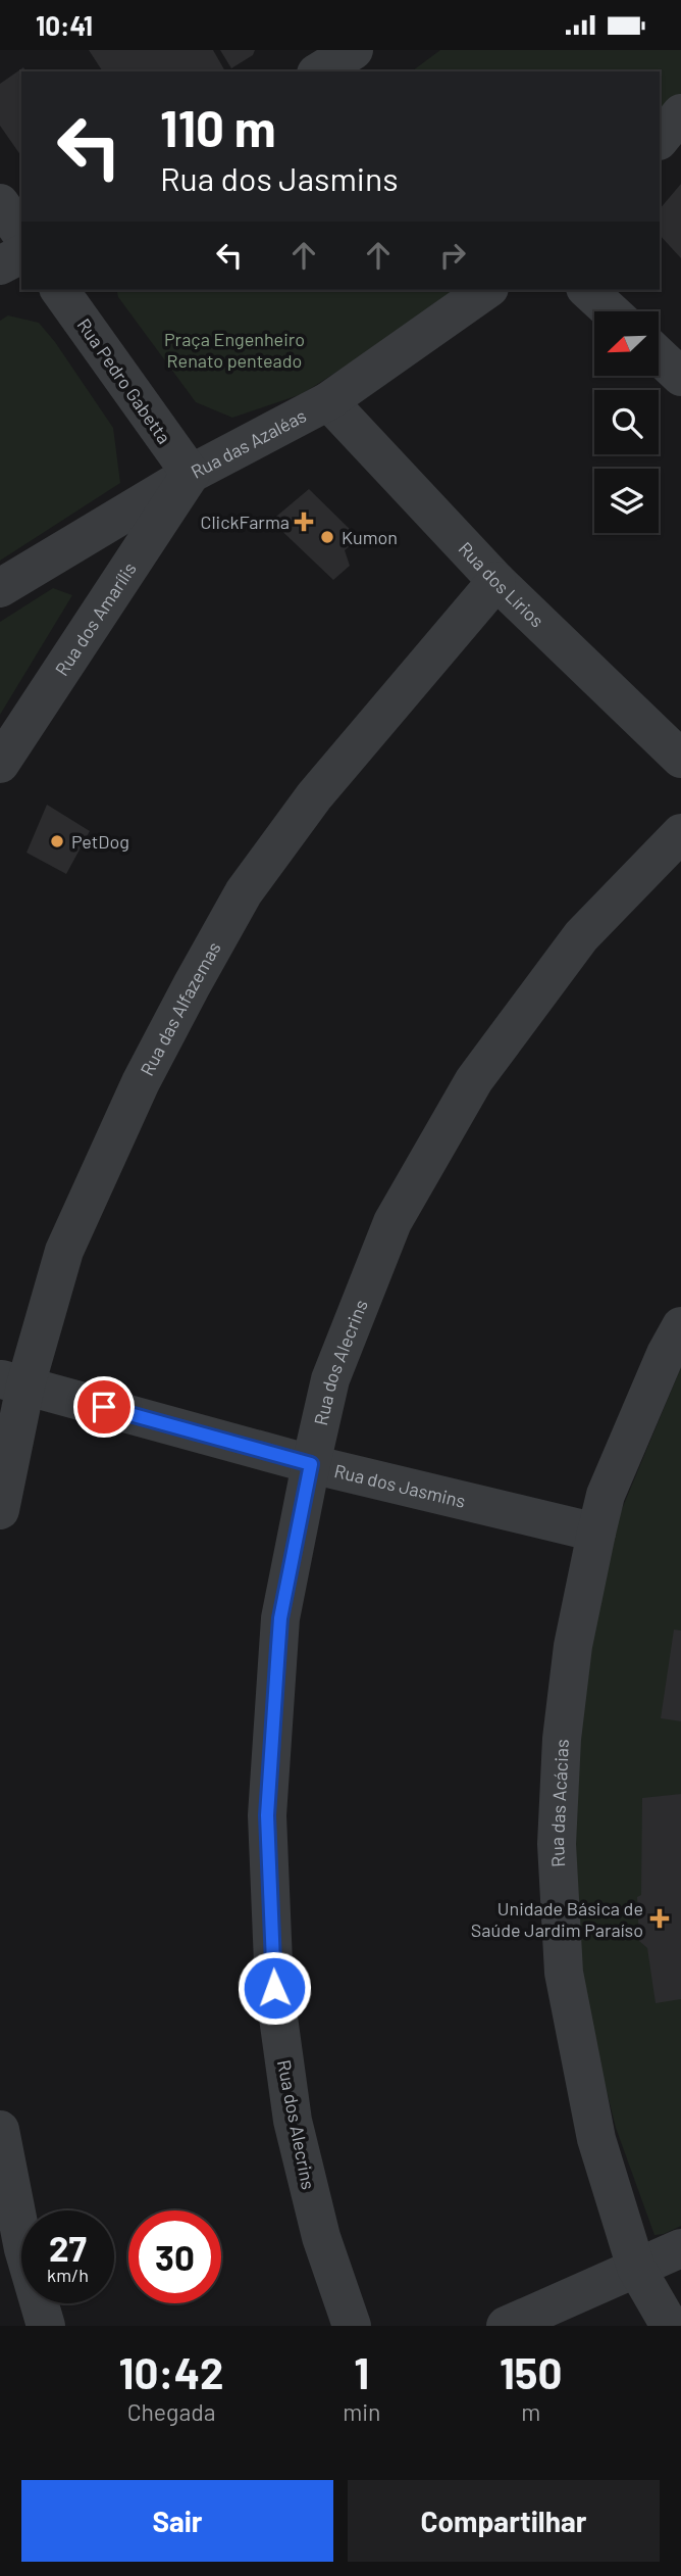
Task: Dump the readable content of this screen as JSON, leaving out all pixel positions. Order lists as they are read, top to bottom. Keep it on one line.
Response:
{"streets":{"street":["Rua Pedro Gabetta","Rua das Azaléas","Rua dos Lírios","Rua dos Amarílis","Rua das Alfazemas","Rua dos Alecrins","Rua dos Jasmins","Rua das Acácias"]},"crossings":[["Rua Pedro Gabetta","Rua das Azaléas"],["Rua Pedro Gabetta","Rua dos Amarílis"],["Rua das Azaléas","Rua dos Lírios"],["Rua das Azaléas","Rua dos Amarílis"],["Rua dos Lírios","Rua das Alfazemas"],["Rua das Alfazemas","Rua dos Jasmins"],["Rua dos Alecrins","Rua dos Jasmins"],["Rua dos Jasmins","Rua das Acácias"]],"parks":["Praça Engenheiro Renato penteado"],"places":{"health":["ClickFarma","Unidade Básica de Saúde Jardim Paraíso"],"other":["Kumon","PetDog"]},"north":"bottom left","page":{"status":"10:41","turn":["110 m","Rua dos Jasmins"],"speed":"27 km/h","limit":"30","eta":["10:42","Chegada","1","min","150","m"],"buttons":["Sair","Compartilhar"]}}
